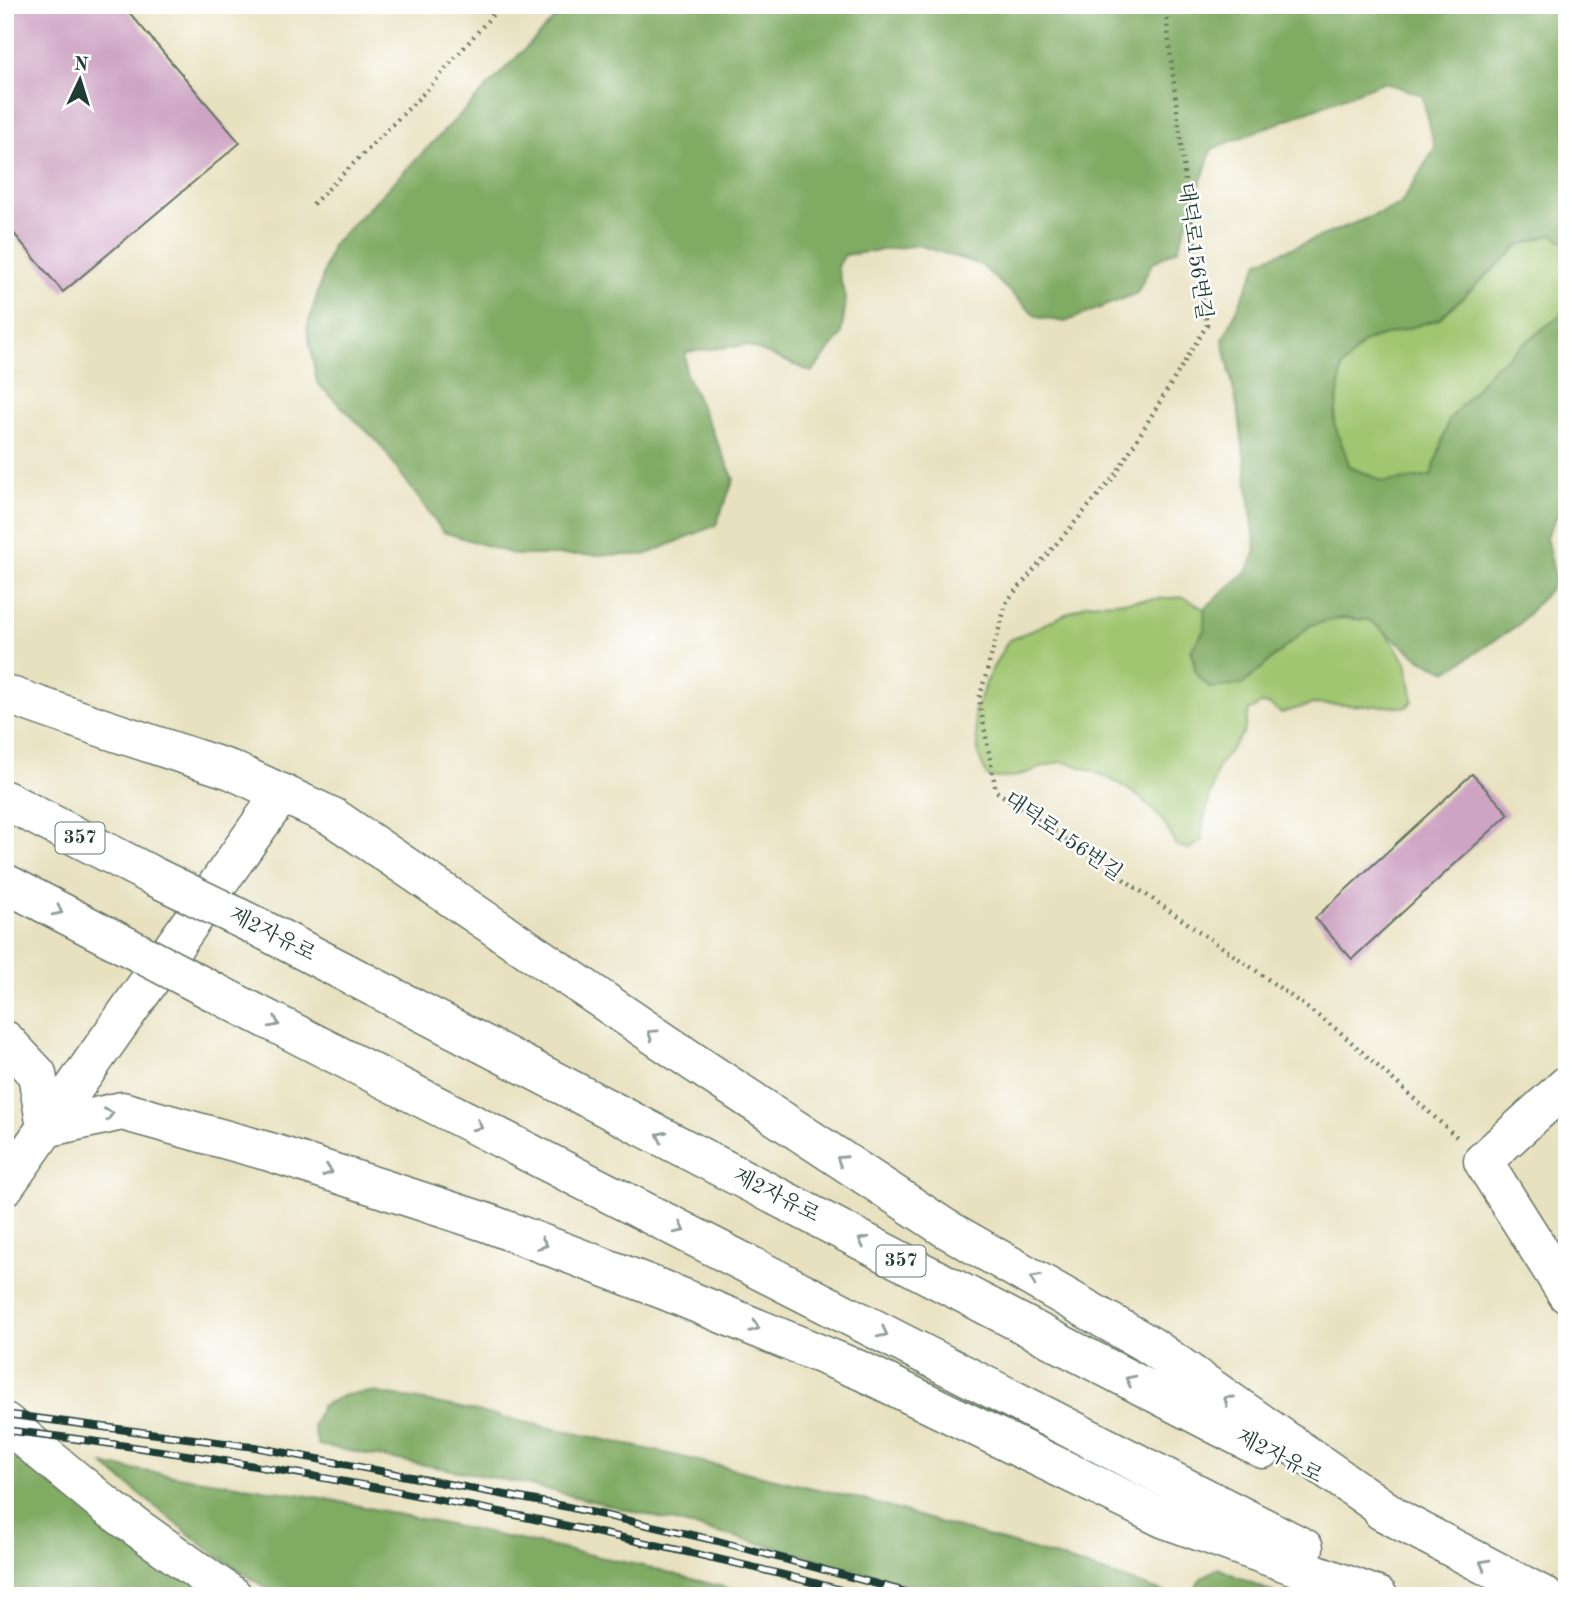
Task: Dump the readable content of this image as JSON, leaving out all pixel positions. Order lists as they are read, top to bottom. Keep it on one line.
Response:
{"streets":{"main road":["357","제2자유로"],"path":["대덕로156번길"]},"north":"top"}
